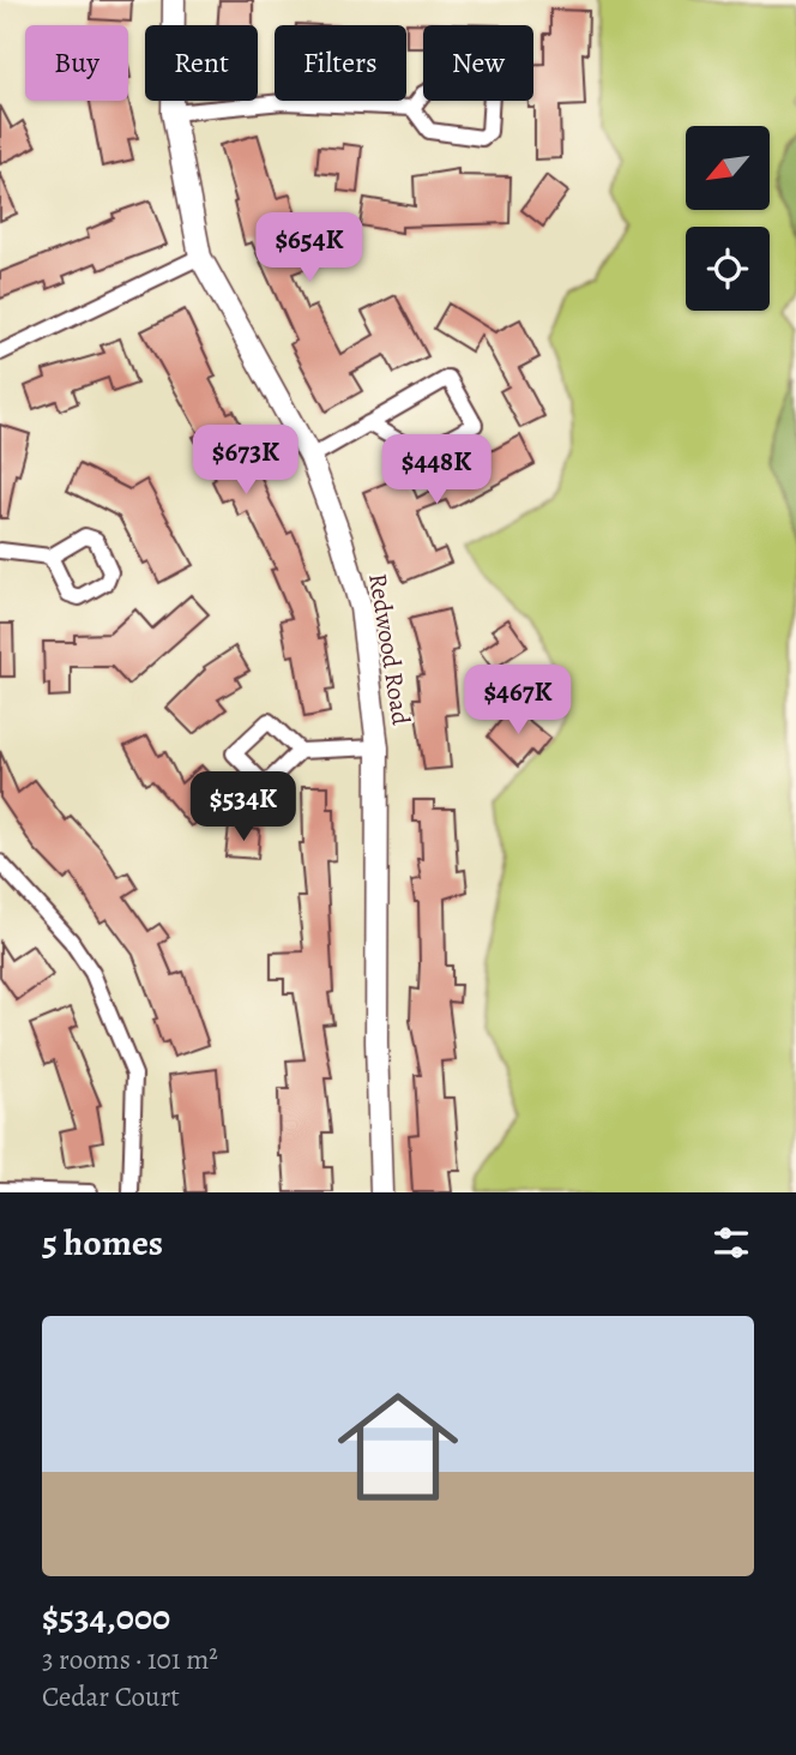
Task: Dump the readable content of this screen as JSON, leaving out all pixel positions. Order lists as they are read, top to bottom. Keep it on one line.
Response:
{"streets":{"street":["Redwood Road"]},"north":"bottom left","page":{"chip":["Buy","Rent","Filters","New"],"price":["$654K","$673K","$448K","$467K","$534K"],"heading":"5 homes","list":[{"name":"$534,000","note":"3 rooms · 101 m² · Cedar Court"}]}}
